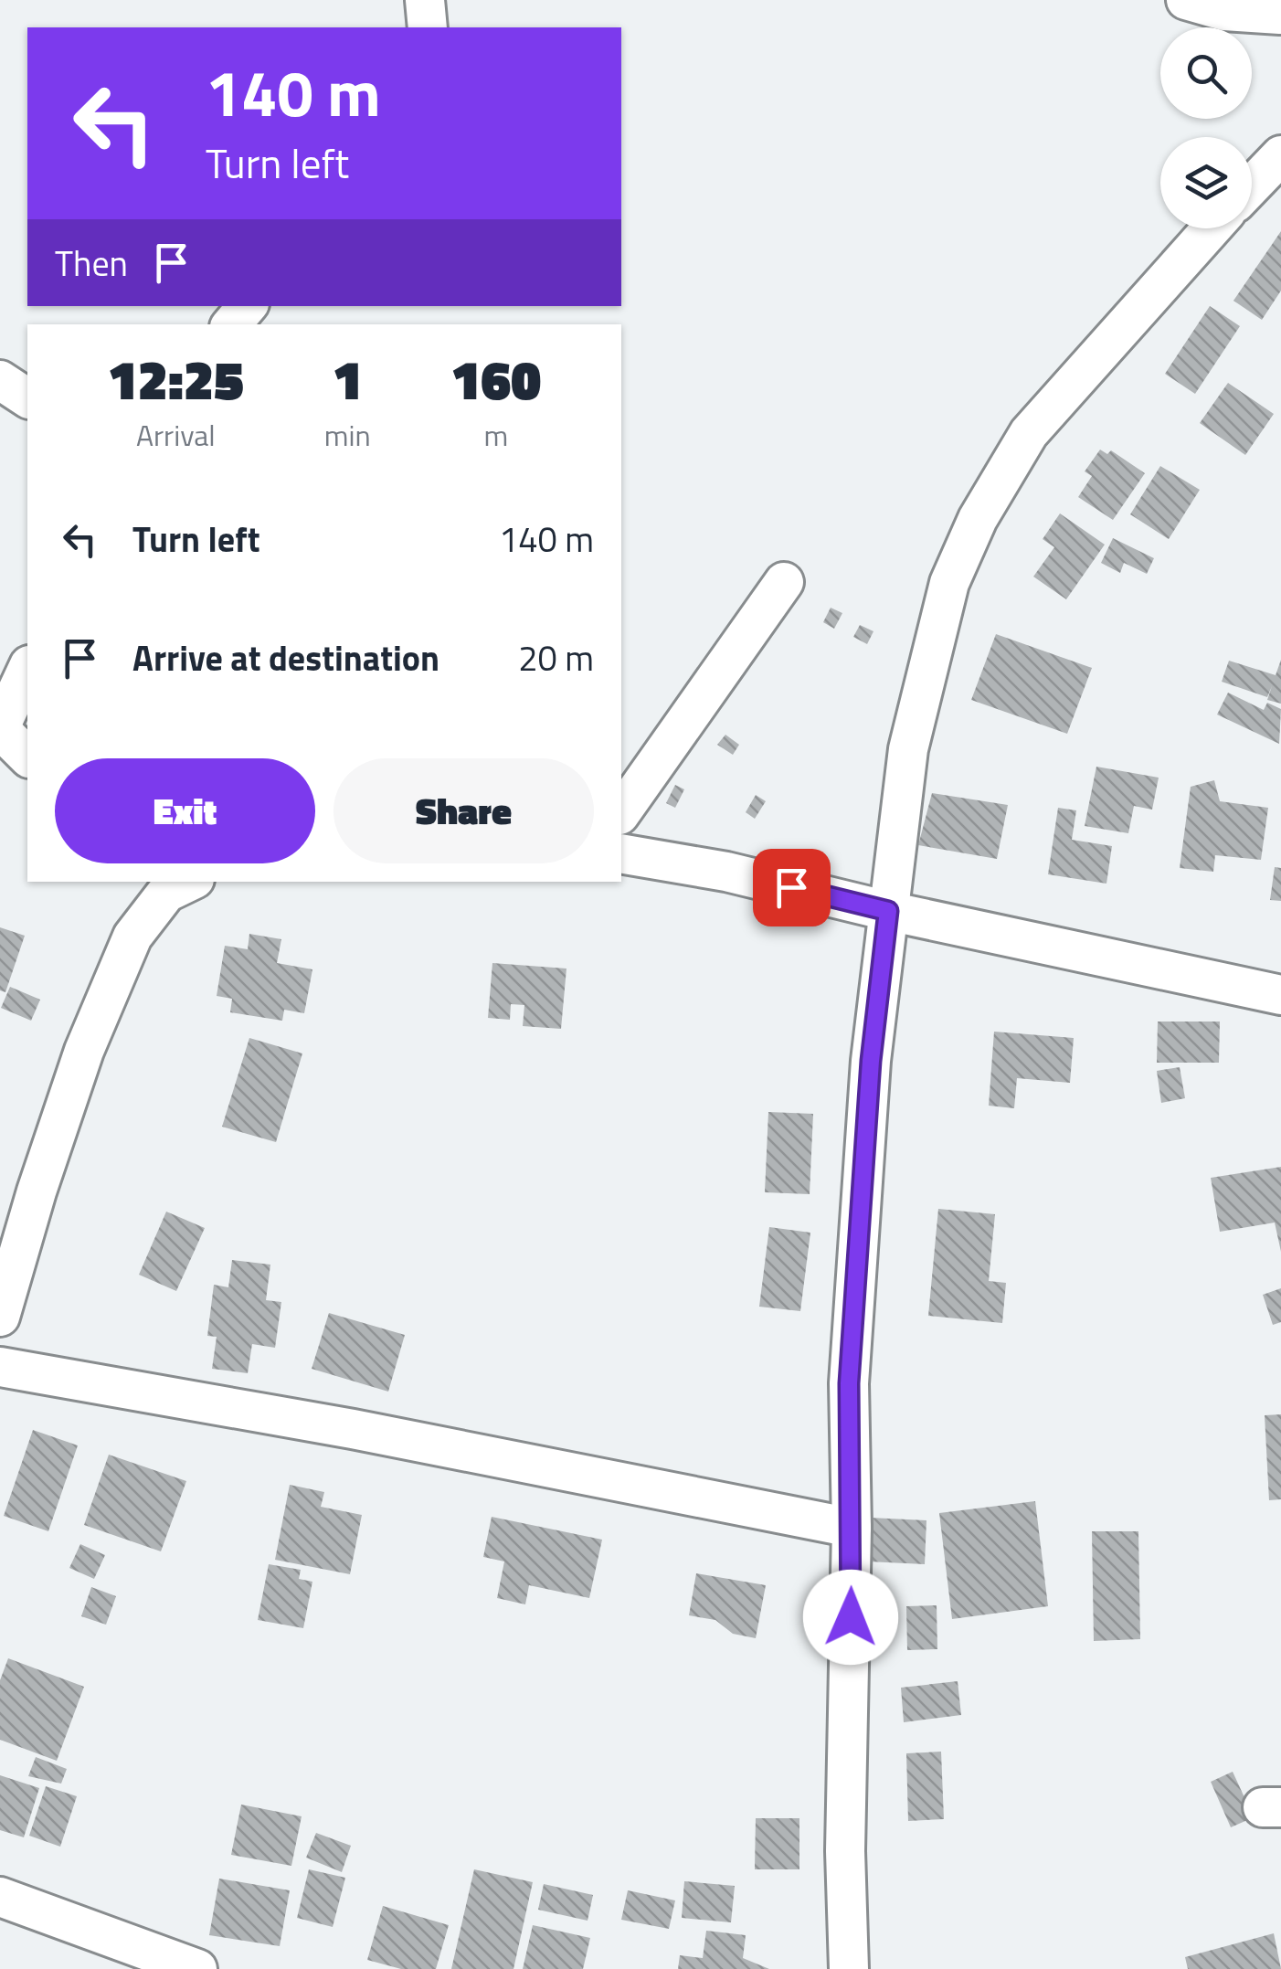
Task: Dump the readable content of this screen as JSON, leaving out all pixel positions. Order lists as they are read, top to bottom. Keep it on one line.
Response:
{"page":{"turn":["140 m","Turn left"],"then":"Then","eta":["12:25","Arrival","1","min","160","m"],"list":[{"name":"Turn left","value":"140 m"},{"name":"Arrive at destination","value":"20 m"}],"buttons":["Exit","Share"]}}
